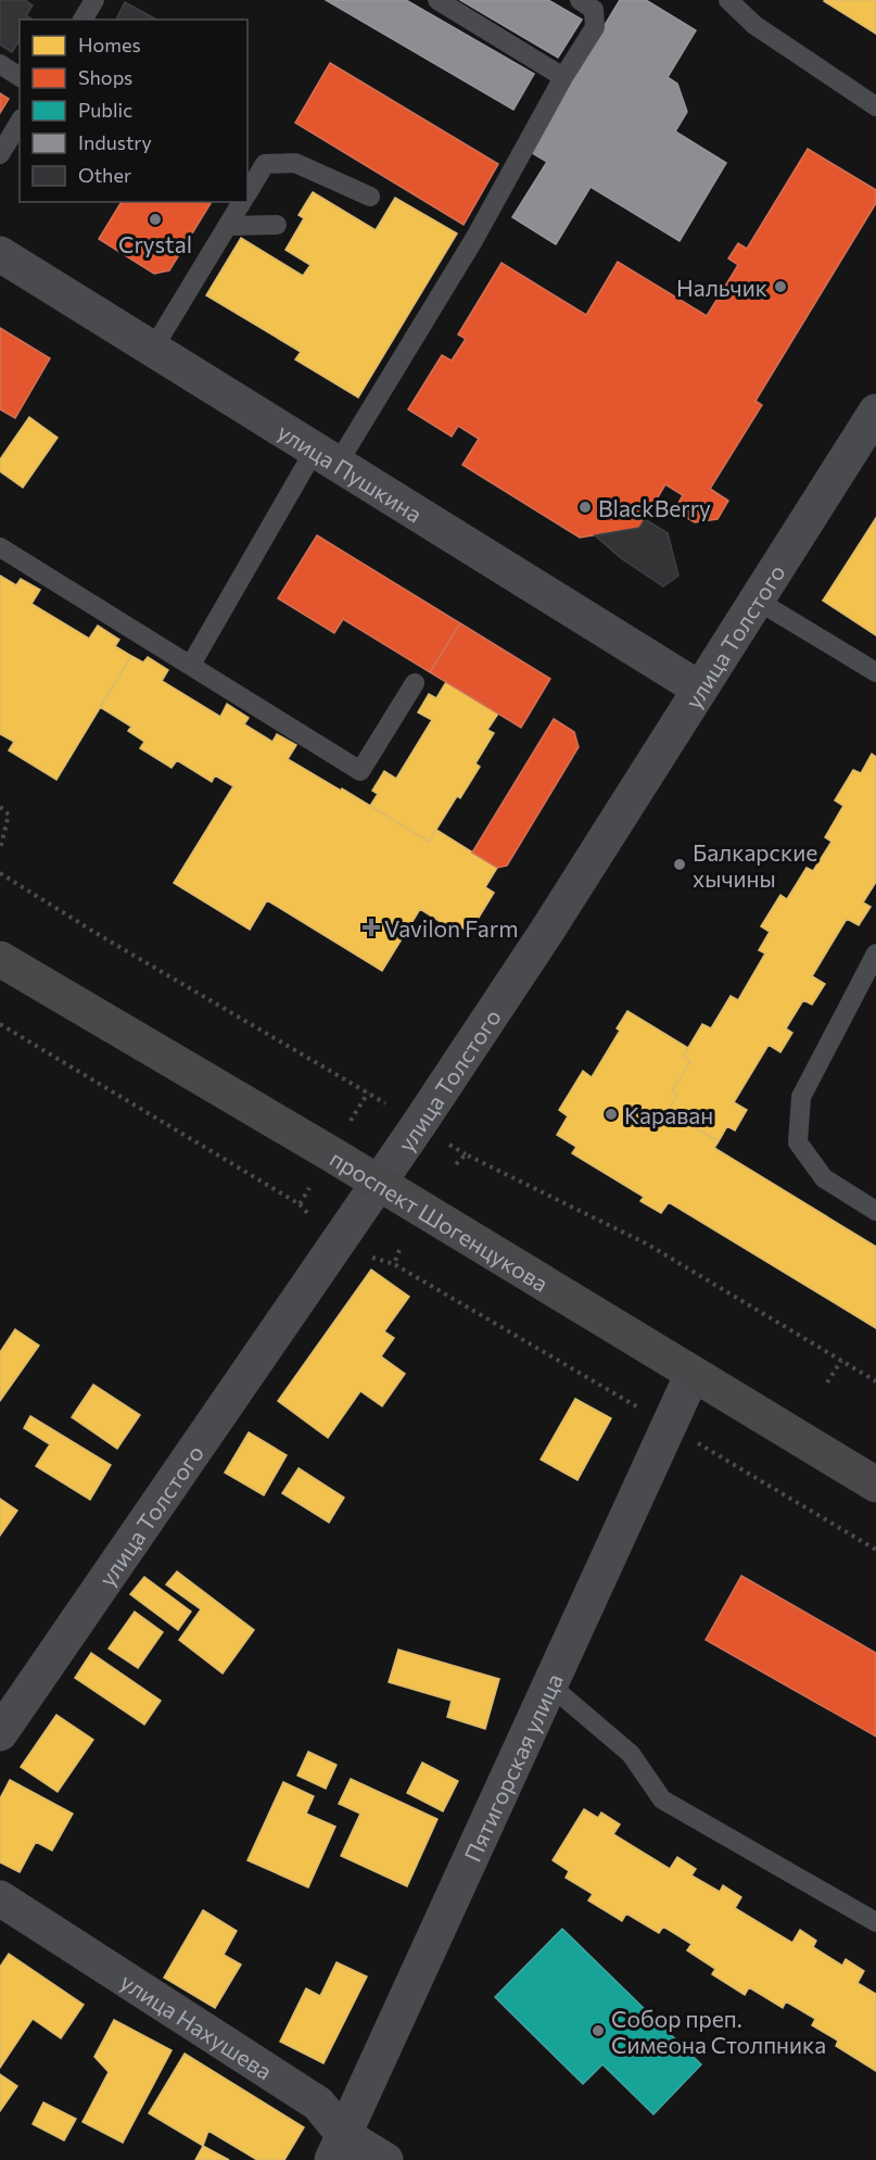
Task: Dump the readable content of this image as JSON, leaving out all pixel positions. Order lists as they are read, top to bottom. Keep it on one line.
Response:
{"streets":{"main road":["проспект Шогенцукова"],"street":["улица Пушкина","улица Толстого","Пятигорская улица","улица Нахушева"]},"crossings":[["улица Пушкина","улица Толстого"],["улица Толстого","проспект Шогенцукова"],["проспект Шогенцукова","Пятигорская улица"],["Пятигорская улица","улица Нахушева"]],"places":{"other":["Crystal","Нальчик","BlackBerry","Балкарские хычины","Караван","Собор преп. Симеона Столпника"],"health":["Vavilon Farm"]},"legend":["Homes","Shops","Public","Industry","Other"]}
